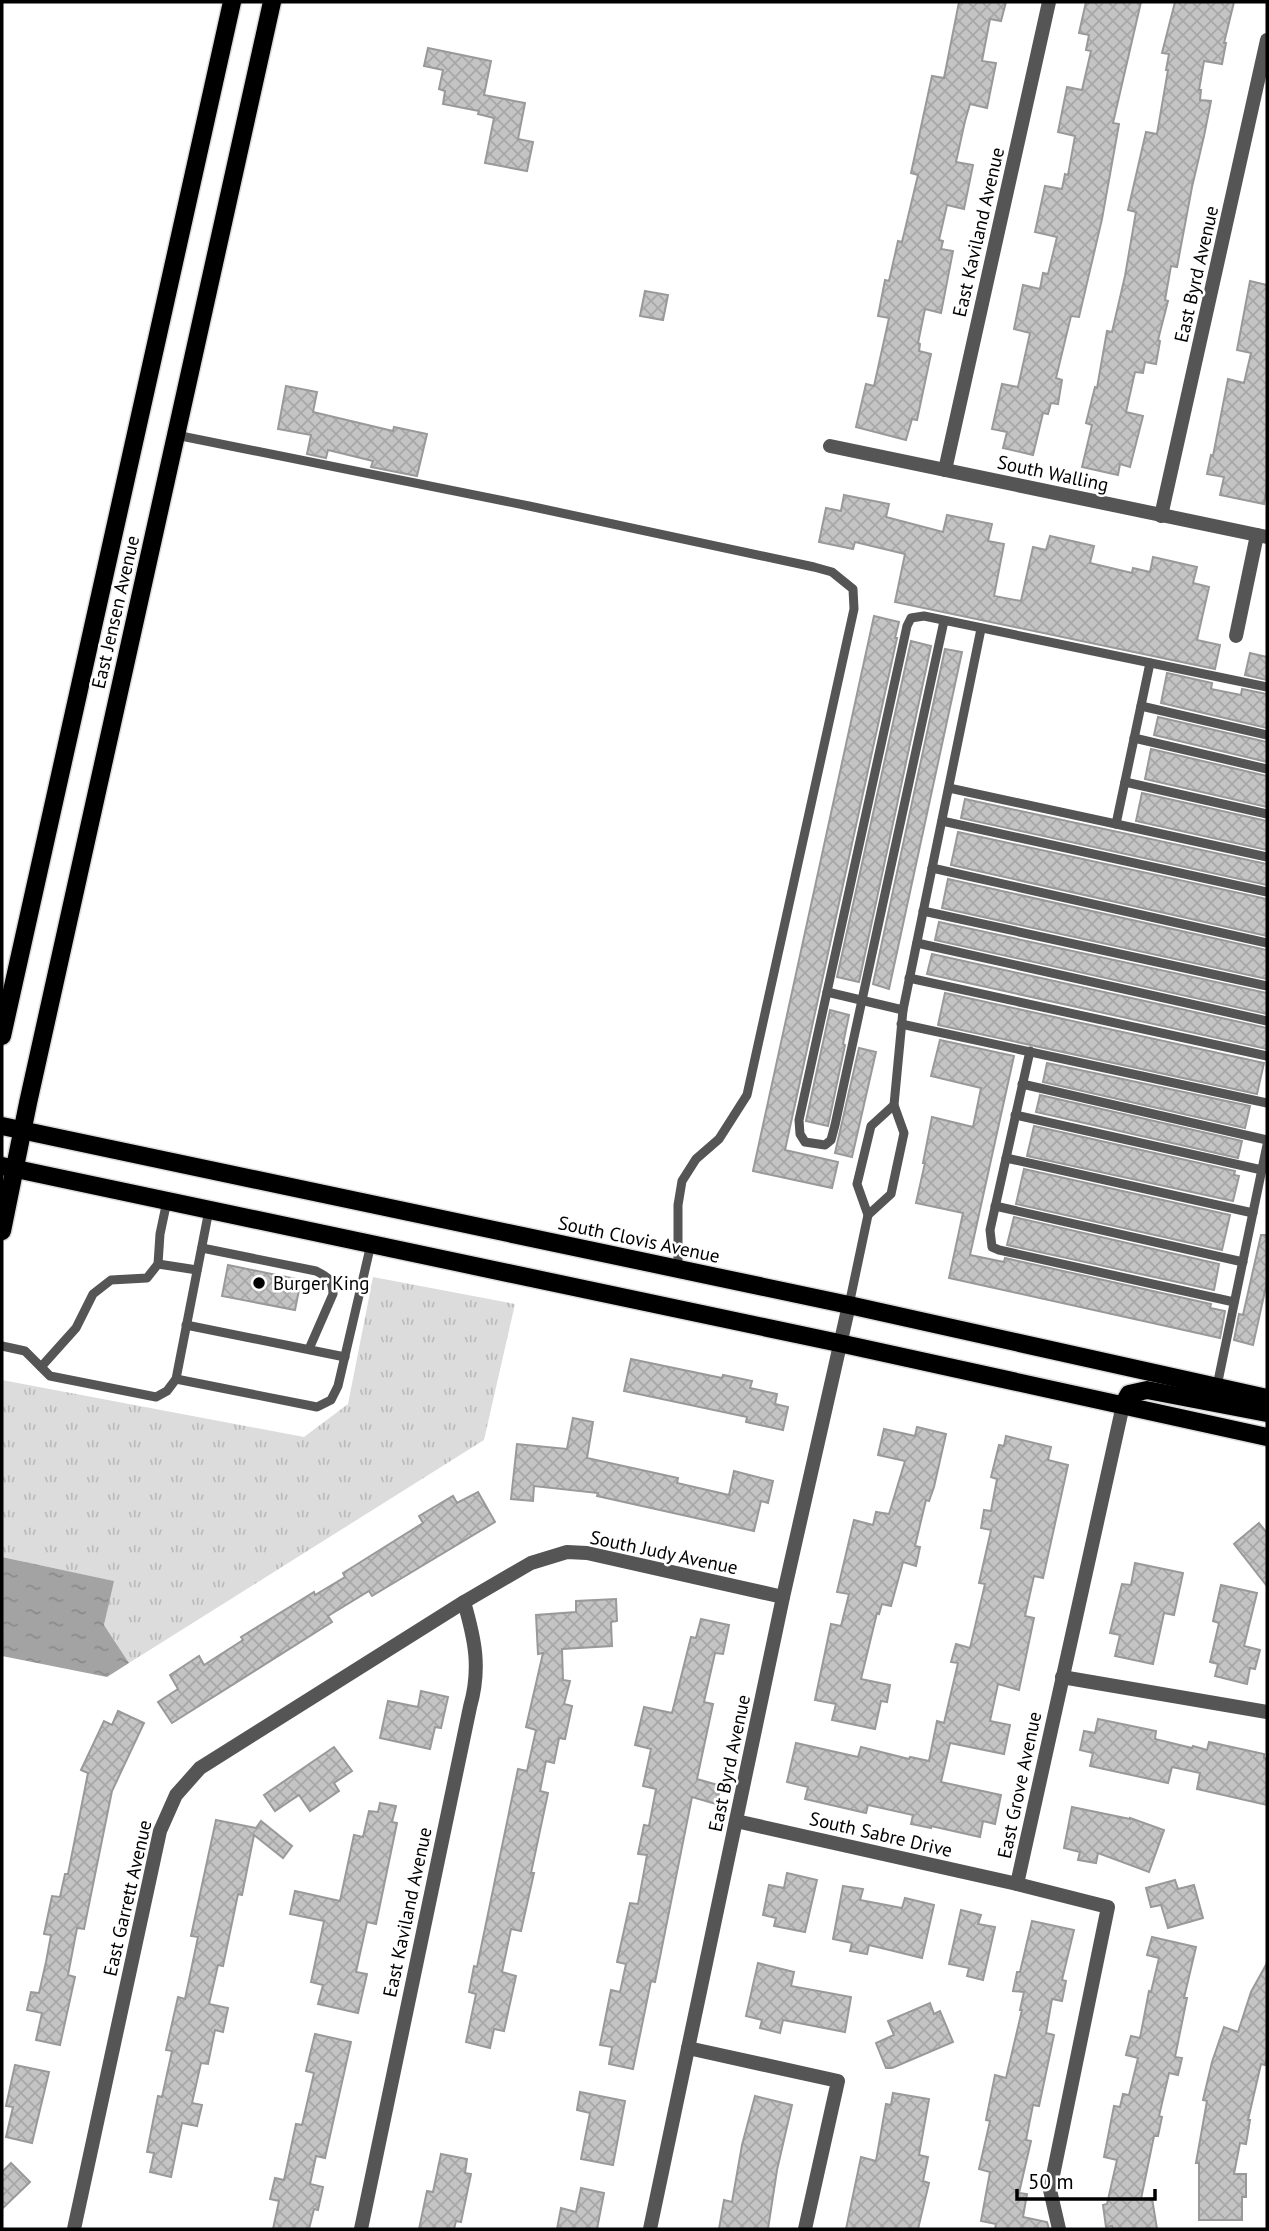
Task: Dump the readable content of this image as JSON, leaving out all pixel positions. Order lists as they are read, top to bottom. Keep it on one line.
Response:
{"streets":{"main road":["East Jensen Avenue","South Clovis Avenue"],"street":["East Kaviland Avenue","East Byrd Avenue","South Walling","South Judy Avenue","East Grove Avenue","South Sabre Drive","East Garrett Avenue"]},"crossings":[["East Kaviland Avenue","South Walling"],["East Kaviland Avenue","South Judy Avenue"],["East Kaviland Avenue","East Garrett Avenue"],["East Byrd Avenue","South Walling"],["East Byrd Avenue","South Clovis Avenue"],["East Byrd Avenue","South Judy Avenue"],["East Byrd Avenue","South Sabre Drive"],["East Jensen Avenue","South Clovis Avenue"],["South Judy Avenue","East Garrett Avenue"],["East Grove Avenue","South Sabre Drive"]],"places":["Burger King"],"scale_bar":"50 m"}
